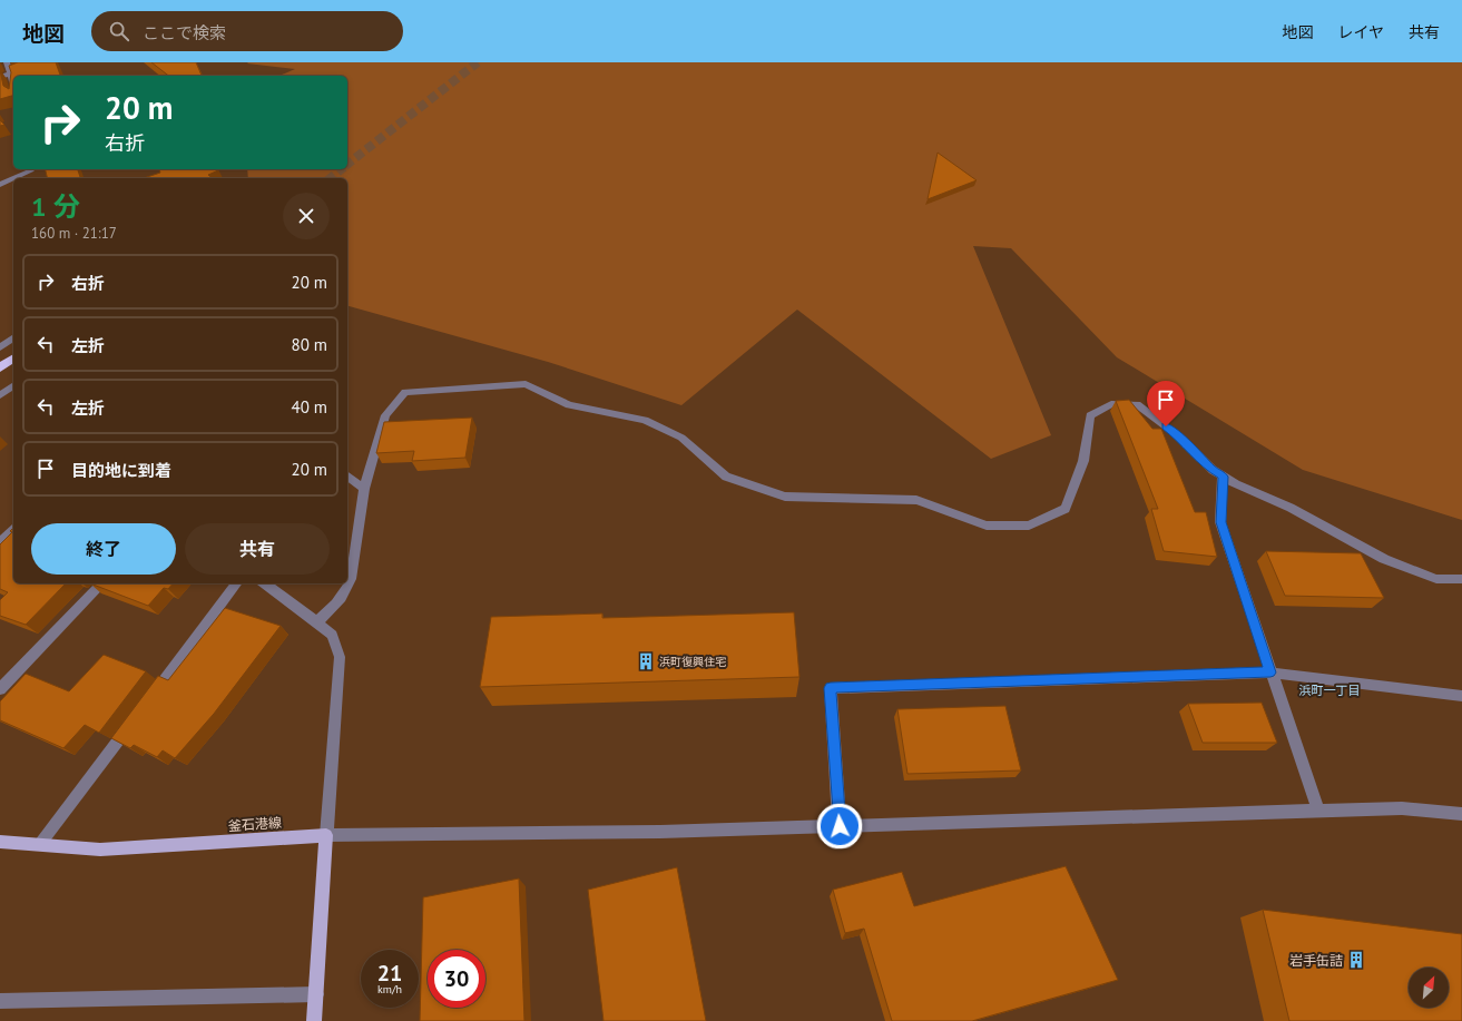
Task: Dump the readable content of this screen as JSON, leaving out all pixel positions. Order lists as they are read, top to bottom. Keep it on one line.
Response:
{"streets":{"main road":["釜石港線"]},"districts":["浜町一丁目"],"places":{"building":["浜町復興住宅","岩手缶詰"]},"north":"top right","page":{"header":"地図","search":"ここで検索","nav":["地図","レイヤ","共有"],"turn":["20 m","右折"],"heading":["1 分","160 m · 21:17"],"list":[{"name":"右折","value":"20 m"},{"name":"左折","value":"80 m"},{"name":"左折","value":"40 m"},{"name":"目的地に到着","value":"20 m"}],"buttons":["終了","共有"],"speed":"21 km/h","limit":"30"}}
